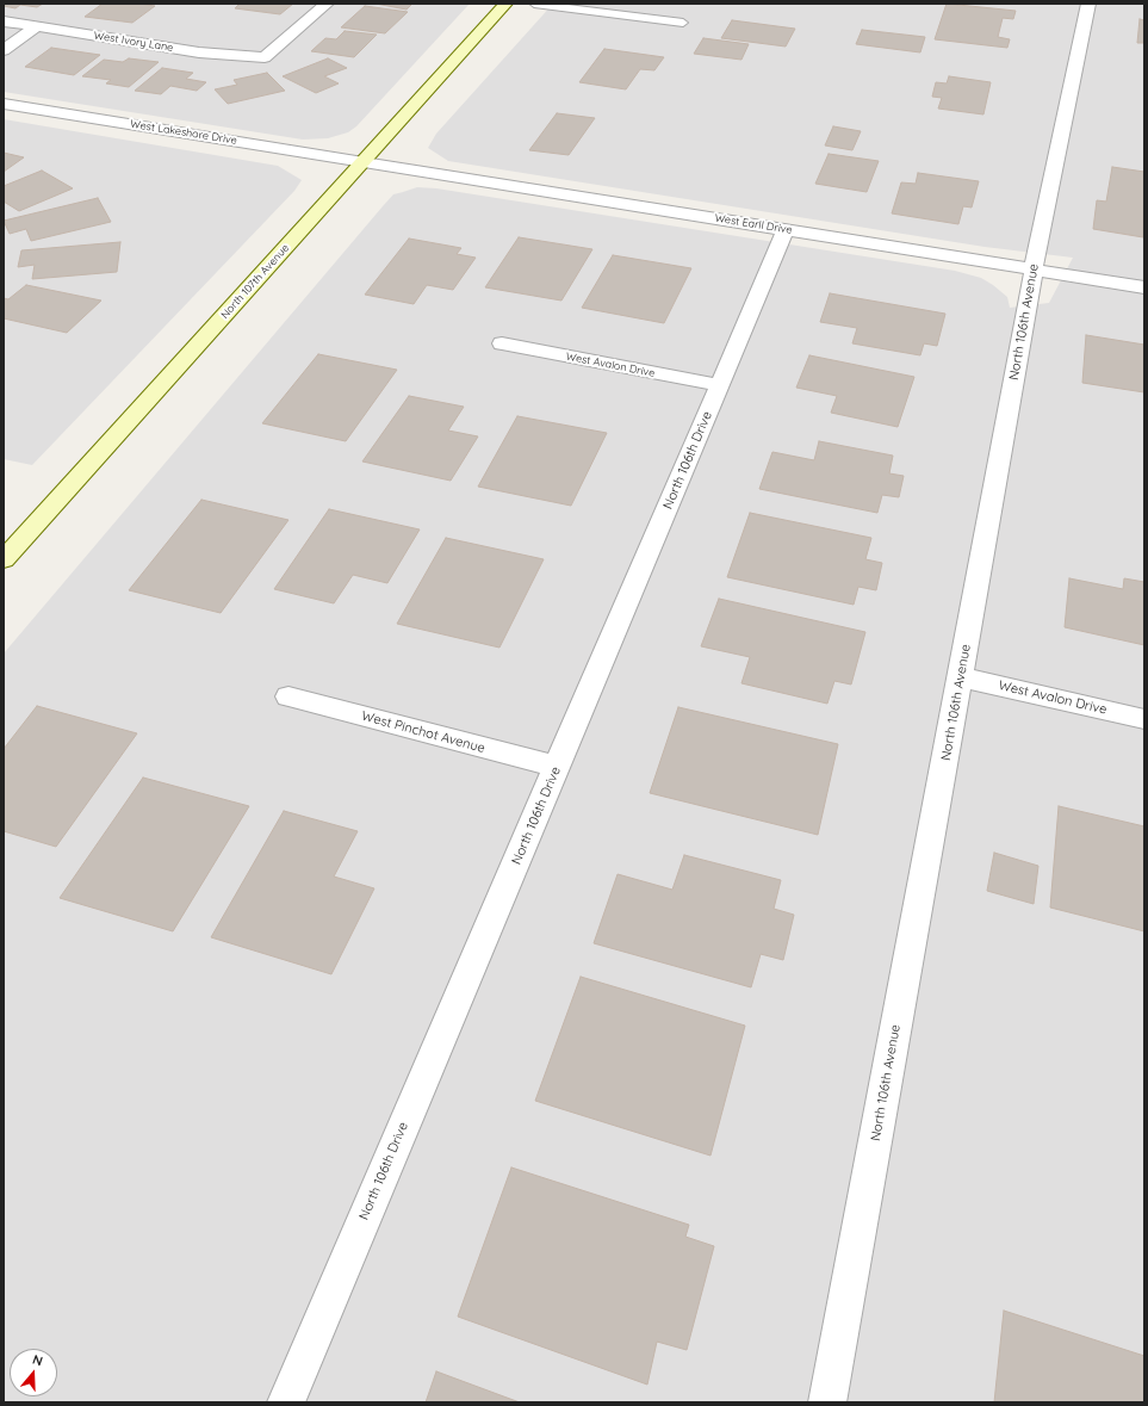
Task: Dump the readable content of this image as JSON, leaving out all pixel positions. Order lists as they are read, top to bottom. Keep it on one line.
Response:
{"streets":{"main road":["North 107th Avenue"],"street":["West Ivory Lane","West Lakeshore Drive","West Earll Drive","North 106th Avenue","West Avalon Drive","North 106th Drive","West Pinchot Avenue"]},"crossings":[["West Lakeshore Drive","West Earll Drive"],["West Lakeshore Drive","North 107th Avenue"],["West Earll Drive","North 107th Avenue"],["West Earll Drive","North 106th Avenue"],["West Earll Drive","North 106th Drive"],["North 106th Avenue","West Avalon Drive"],["West Avalon Drive","North 106th Drive"],["North 106th Drive","West Pinchot Avenue"]],"north":"top"}
